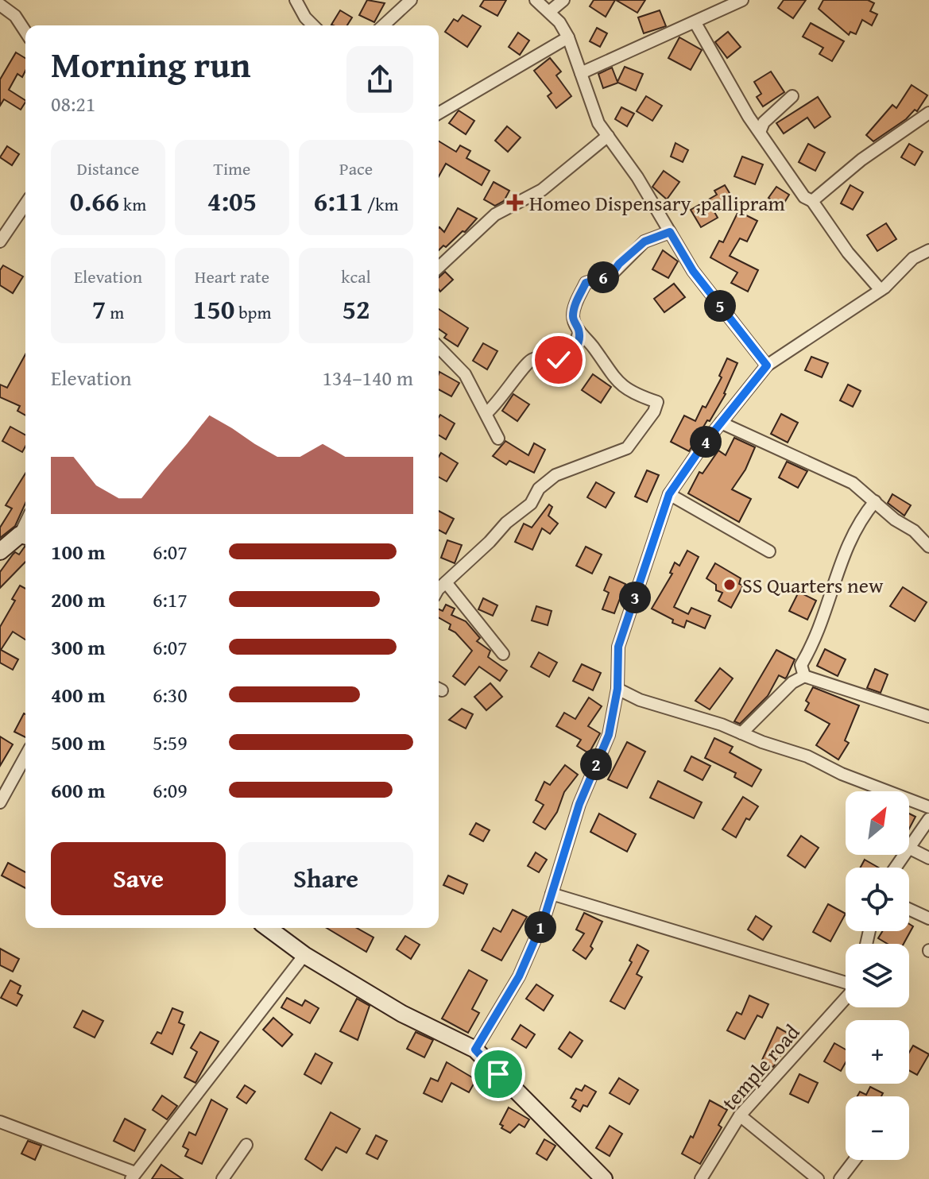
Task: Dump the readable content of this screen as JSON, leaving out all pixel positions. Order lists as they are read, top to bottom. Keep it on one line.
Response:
{"streets":{"street":["temple road"]},"places":{"health":["Homeo Dispensary ,pallipram"],"other":["SS Quarters new"]},"north":"top right","page":{"heading":["Morning run","08:21"],"stats":[["Distance","0.66 km"],["Time","4:05"],["Pace","6:11 /km"],["Elevation","7 m"],["Heart rate","150 bpm"],["kcal","52"]],"pins":["6","5","4","3","2","1"],"chart":["Elevation","134–140 m"],"list":[{"name":"100 m","note":"6:07"},{"name":"200 m","note":"6:17"},{"name":"300 m","note":"6:07"},{"name":"400 m","note":"6:30"},{"name":"500 m","note":"5:59"},{"name":"600 m","note":"6:09"}],"map_buttons":["+","−"],"buttons":["Save","Share"]}}
